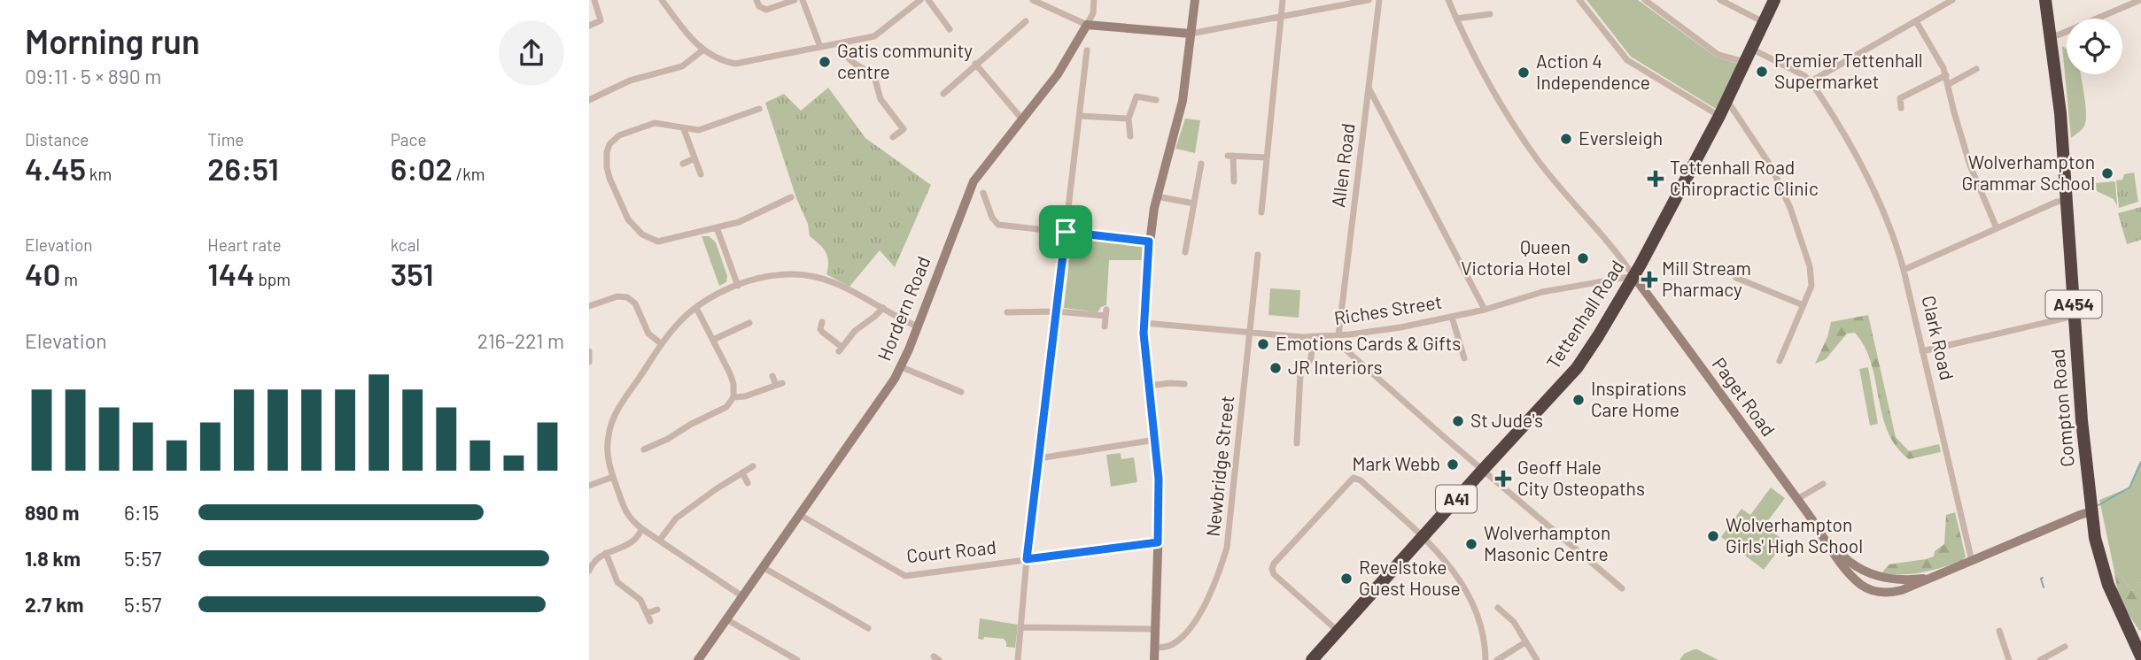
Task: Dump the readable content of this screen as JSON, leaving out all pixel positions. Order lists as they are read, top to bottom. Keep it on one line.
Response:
{"streets":{"highway":["A454","Tettenhall Road","Compton Road","A41"],"street":["Allen Road","Hordern Road","Riches Street","Clark Road","Paget Road","Newbridge Street","Court Road"]},"crossings":[["Allen Road","Riches Street"],["Hordern Road","Court Road"],["Riches Street","Tettenhall Road"],["Riches Street","Paget Road"],["Riches Street","Newbridge Street"],["Tettenhall Road","Clark Road"],["Tettenhall Road","Paget Road"],["Clark Road","Paget Road"]],"places":{"other":["Gatis community centre","Premier Tettenhall Supermarket","Action 4 Independence","Eversleigh","Wolverhampton Grammar School","Queen Victoria Hotel","Emotions Cards & Gifts","JR Interiors","Inspirations Care Home","St Jude's","Mark Webb","Wolverhampton Girls' High School","Wolverhampton Masonic Centre","Revelstoke Guest House"],"health":["Tettenhall Road Chiropractic Clinic","Mill Stream Pharmacy","Geoff Hale City Osteopaths"]},"page":{"heading":["Morning run","09:11 · 5 × 890 m"],"stats":[["Distance","4.45 km"],["Time","26:51"],["Pace","6:02 /km"],["Elevation","40 m"],["Heart rate","144 bpm"],["kcal","351"]],"chart":["Elevation","216–221 m"],"list":[{"name":"890 m","note":"6:15"},{"name":"1.8 km","note":"5:57"},{"name":"2.7 km","note":"5:57"}]}}
